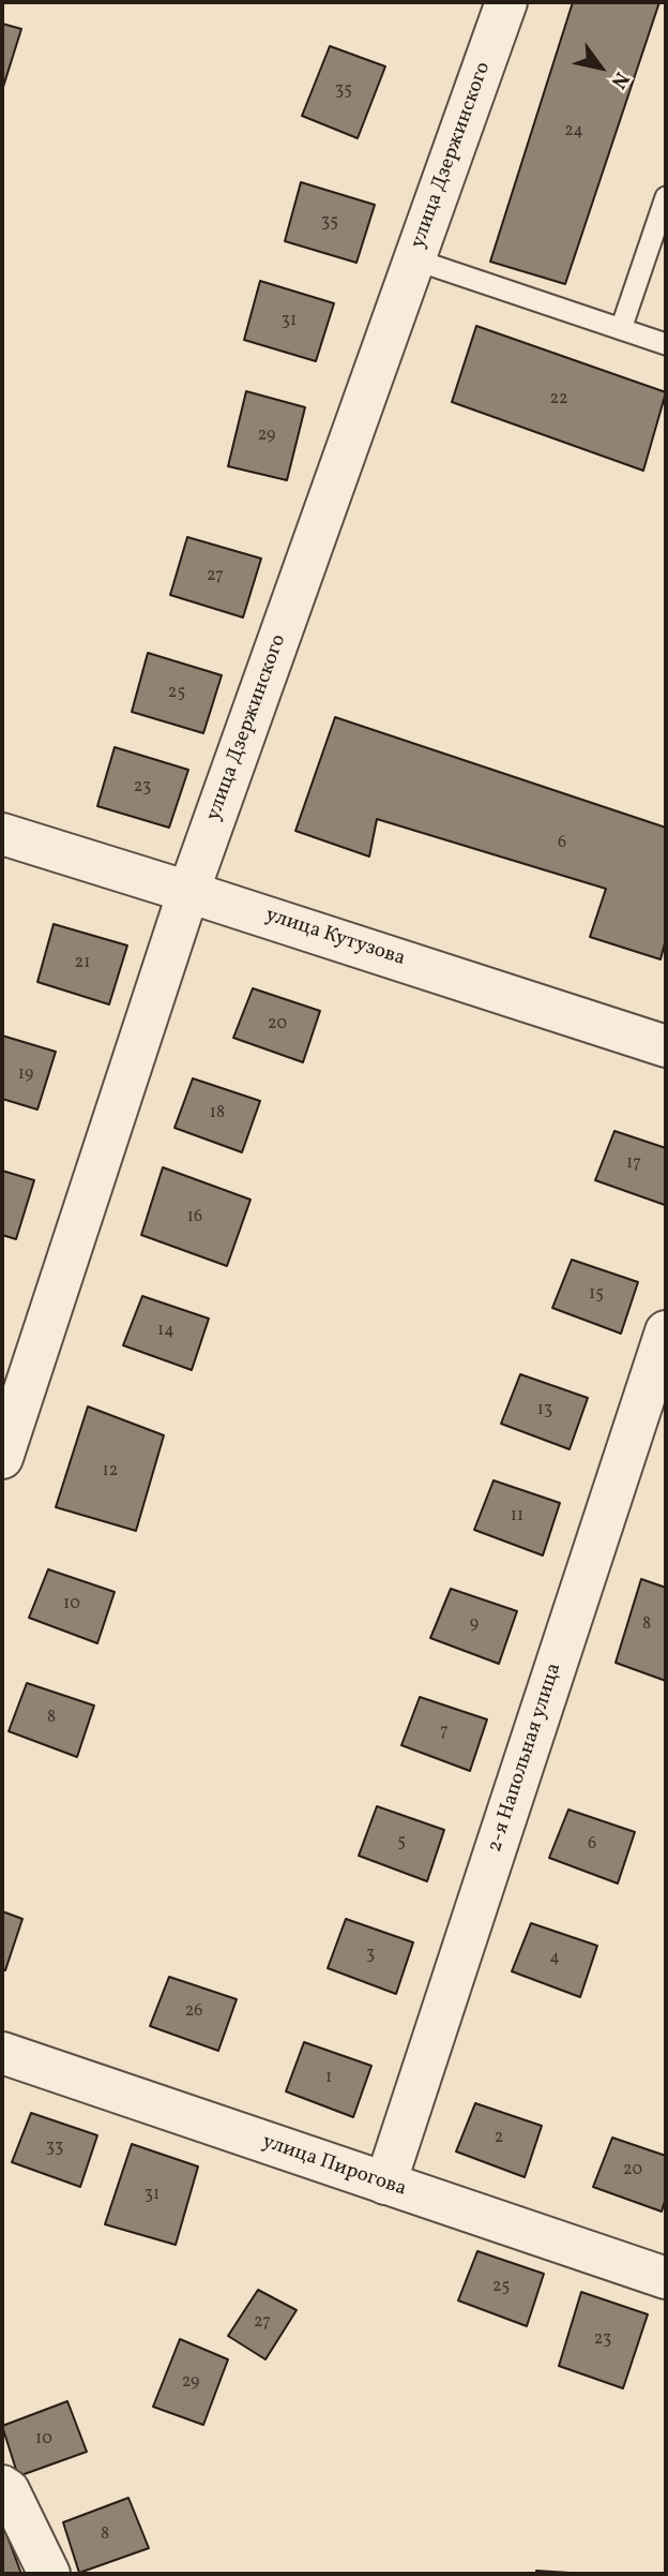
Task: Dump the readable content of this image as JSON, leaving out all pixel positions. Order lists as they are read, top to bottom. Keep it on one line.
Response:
{"streets":{"street":["улица Дзержинского","улица Кутузова","2-я Напольная улица","улица Пирогова"]},"crossings":[["улица Дзержинского","улица Кутузова"],["2-я Напольная улица","улица Пирогова"]],"house_numbers":["35","24","35","31","22","29","27","25","23","6","21","20","19","18","17","16","15","14","13","12","11","10","9","8","8","7","5","6","3","4","26","1","2","33","20","31","25","27","23","29","10","8"],"north":"bottom right"}
